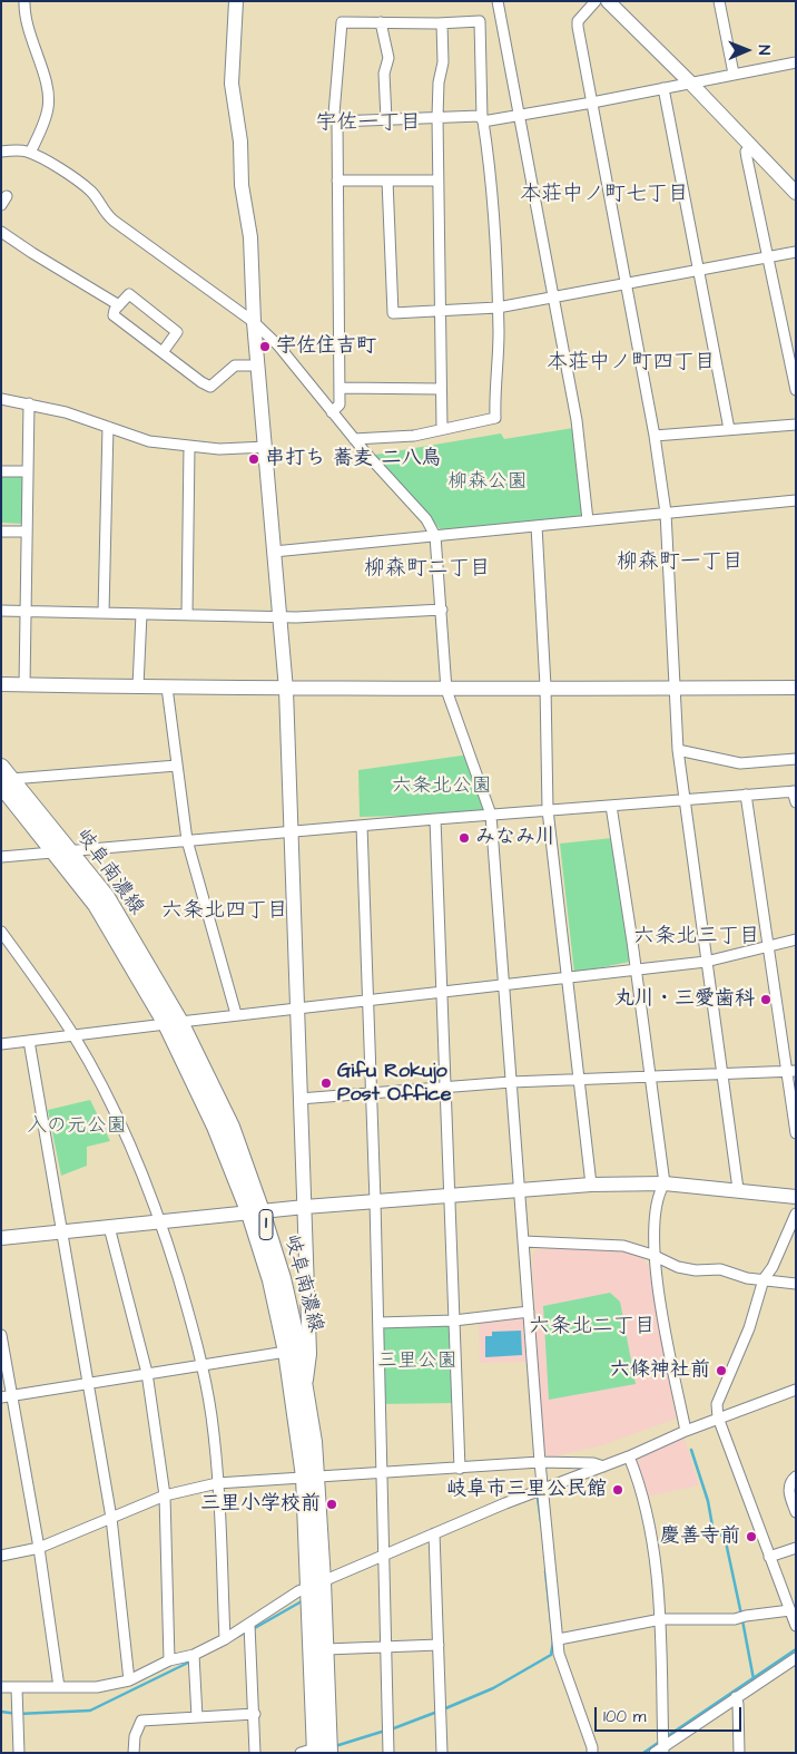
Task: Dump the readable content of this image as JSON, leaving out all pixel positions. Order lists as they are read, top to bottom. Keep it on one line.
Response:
{"streets":{"main road":["岐阜南濃線","1"]},"districts":["宇佐一丁目","本荘中ノ町七丁目","本荘中ノ町四丁目","柳森町一丁目","柳森町二丁目","六条北四丁目","六条北三丁目","六条北二丁目"],"parks":["柳森公園","六条北公園","入の元公園","三里公園"],"places":["宇佐住吉町","串打ち 蕎麦 二八鳥","みなみ川","丸川・三愛歯科","Gifu Rokujo Post Office","六條神社前","岐阜市三里公民館","三里小学校前","慶善寺前"],"scale_bar":"100 m","north":"right"}
